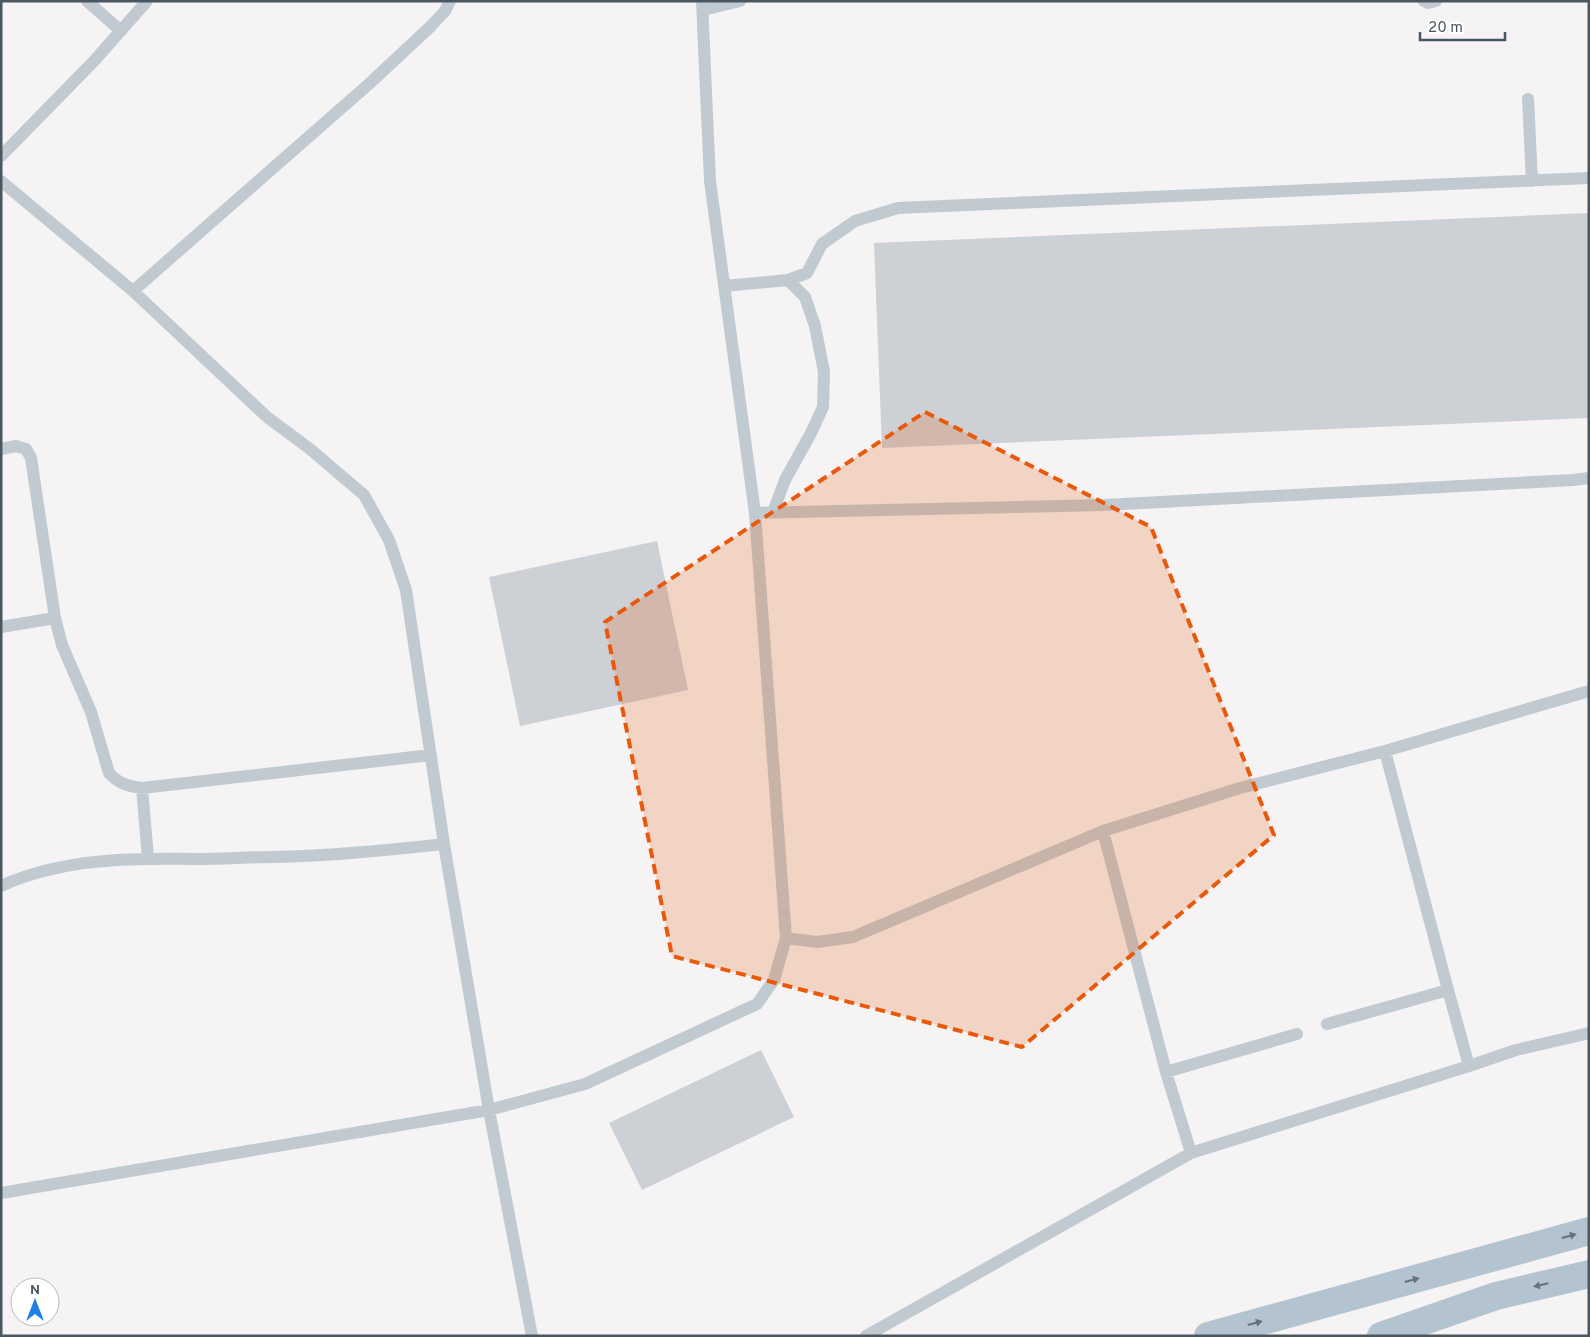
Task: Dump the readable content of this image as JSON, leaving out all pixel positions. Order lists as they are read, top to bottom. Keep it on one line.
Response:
{"scale_bar":"20 m","north":"top"}
